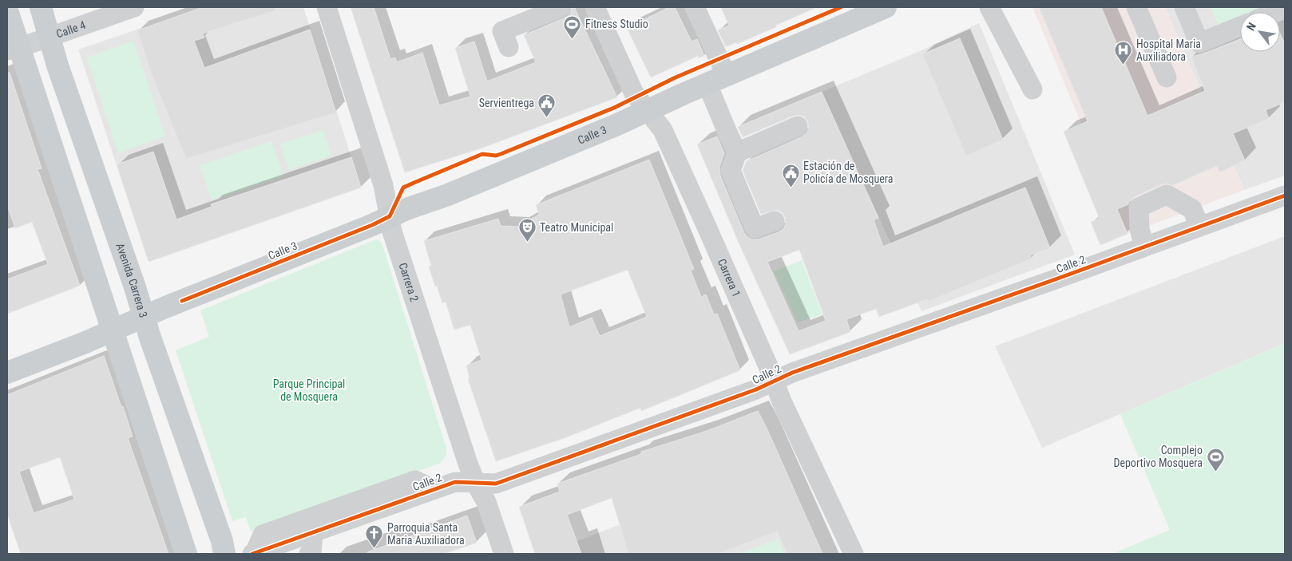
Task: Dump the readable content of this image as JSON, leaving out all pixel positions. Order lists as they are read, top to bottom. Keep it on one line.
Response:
{"streets":{"main road":["Calle 3","Avenida Carrera 3"],"street":["Calle 4","Calle 2","Carrera 1","Carrera 2"]},"crossings":[["Calle 4","Avenida Carrera 3"],["Calle 3","Carrera 1"],["Calle 3","Avenida Carrera 3"],["Calle 3","Carrera 2"],["Calle 2","Carrera 1"],["Calle 2","Carrera 2"]],"parks":["Parque Principal de Mosquera"],"places":{"sports":["Fitness Studio","Complejo Deportivo Mosquera"],"hospital":["Hospital Maria Auxiliadora"],"public building":["Servientrega","Estación de Policía de Mosquera"],"theatre":["Teatro Municipal"],"church":["Parroquia Santa Maria Auxiliadora"]},"north":"top left"}
